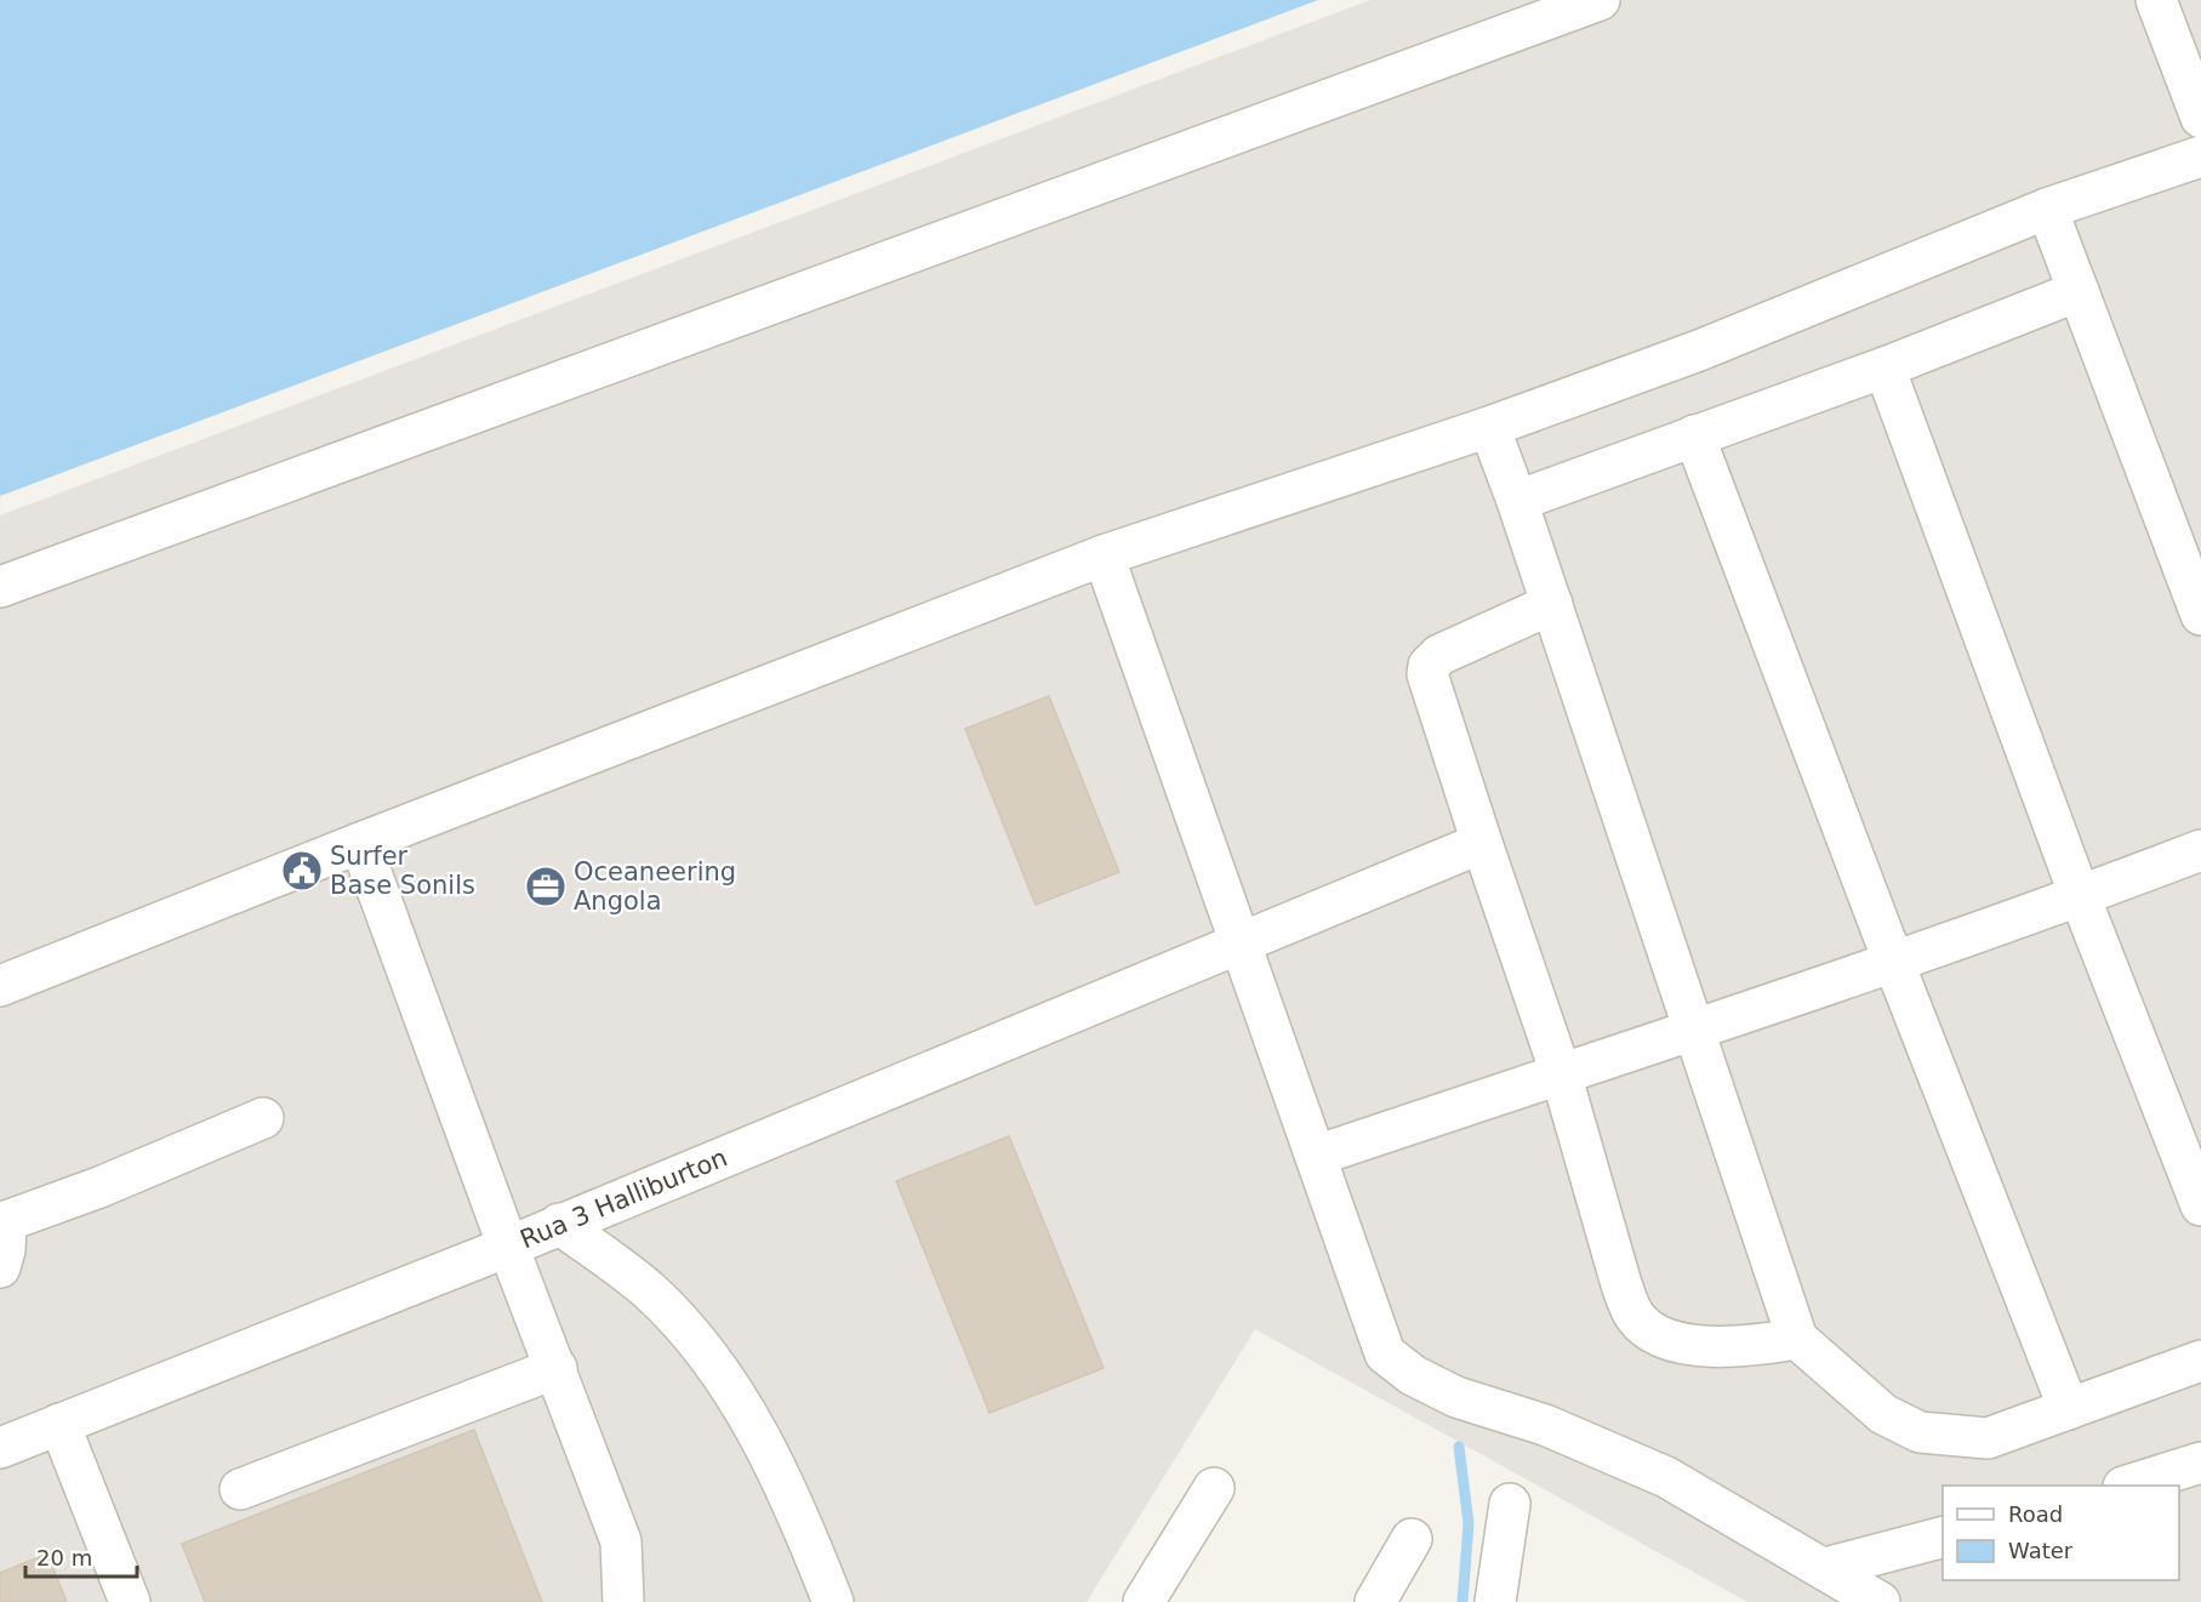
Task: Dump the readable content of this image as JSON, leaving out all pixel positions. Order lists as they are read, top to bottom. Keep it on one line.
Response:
{"streets":{"street":["Rua 3 Halliburton"]},"places":{"public building":["Surfer Base Sonils"],"office":["Oceaneering Angola"]},"legend":["Road","Water"],"scale_bar":"20 m"}
